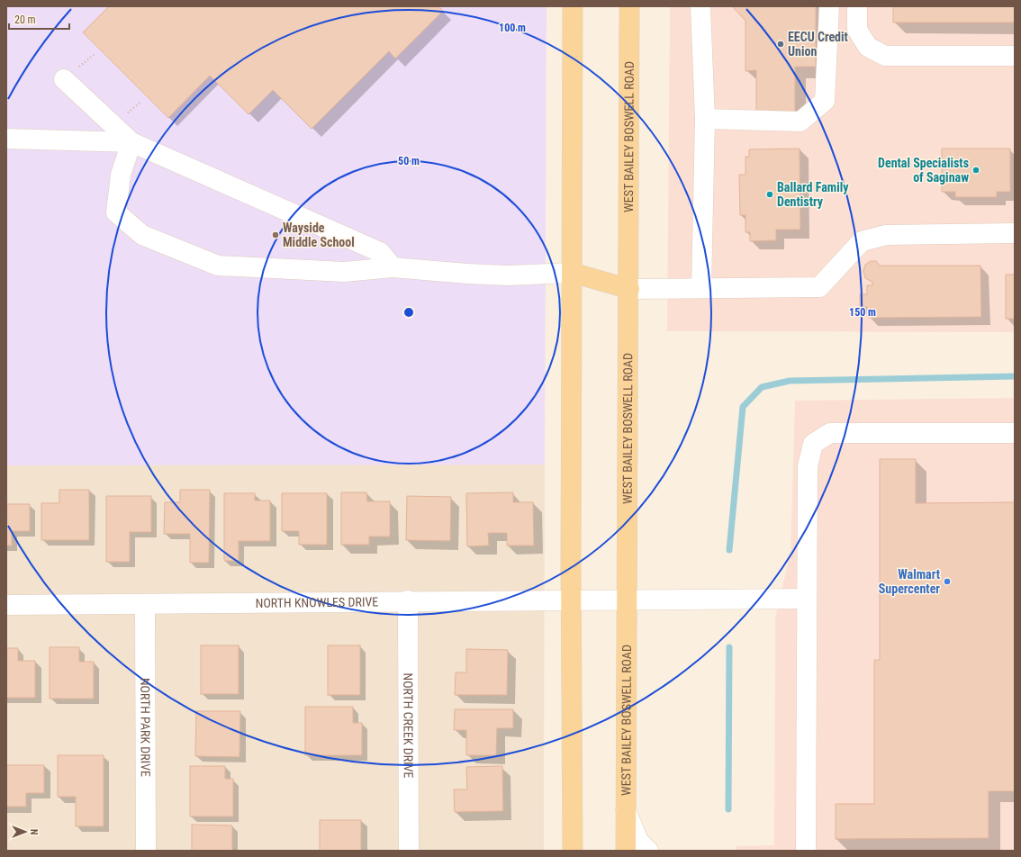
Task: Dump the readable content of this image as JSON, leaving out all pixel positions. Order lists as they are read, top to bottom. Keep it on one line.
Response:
{"streets":{"main road":["WEST BAILEY BOSWELL ROAD"],"street":["NORTH KNOWLES DRIVE","NORTH CREEK DRIVE","NORTH PARK DRIVE"]},"crossings":[["WEST BAILEY BOSWELL ROAD","NORTH KNOWLES DRIVE"],["NORTH KNOWLES DRIVE","NORTH CREEK DRIVE"],["NORTH KNOWLES DRIVE","NORTH PARK DRIVE"]],"places":["EECU Credit Union","Dental Specialists of Saginaw","Ballard Family Dentistry","Wayside Middle School","Walmart Supercenter"],"scale_bar":"20 m","north":"right","rings":["100 m","50 m","150 m"]}
